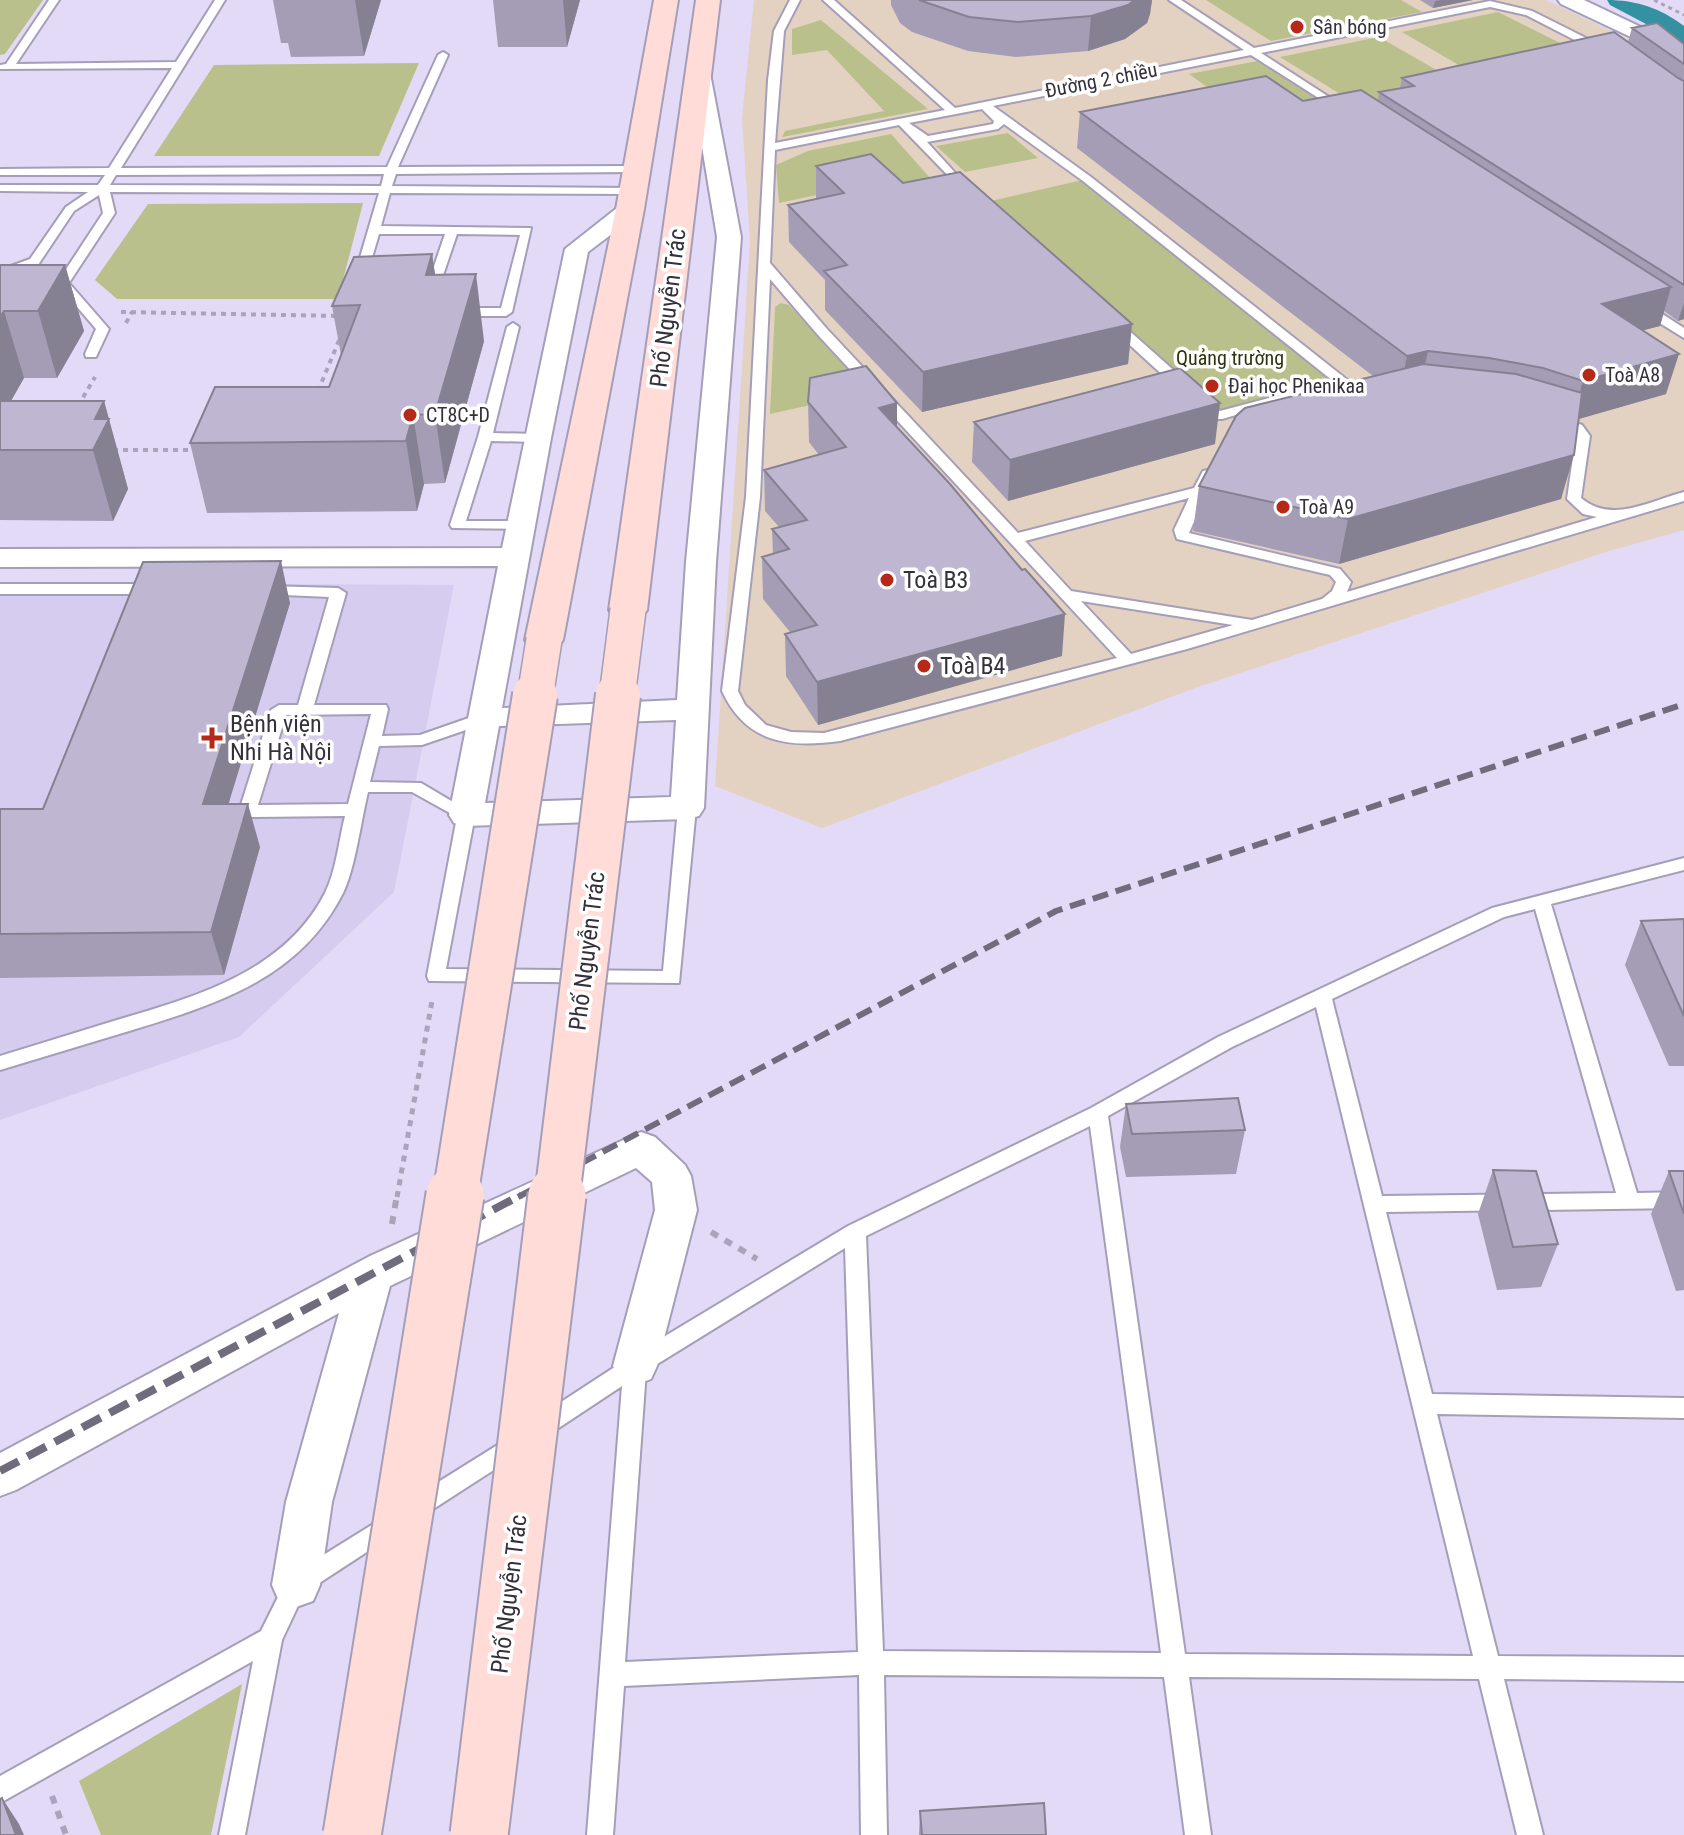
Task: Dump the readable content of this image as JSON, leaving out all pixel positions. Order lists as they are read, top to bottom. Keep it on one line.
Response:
{"streets":{"main road":["Phố Nguyễn Trác"],"lane":["Đường 2 chiều"]},"parks":["Quảng trường"],"places":{"other":["Sân bóng","Toà A8","Đại học Phenikaa","CT8C+D","Toà A9","Toà B3","Toà B4"],"health":["Bệnh viện Nhi Hà Nội"]}}
